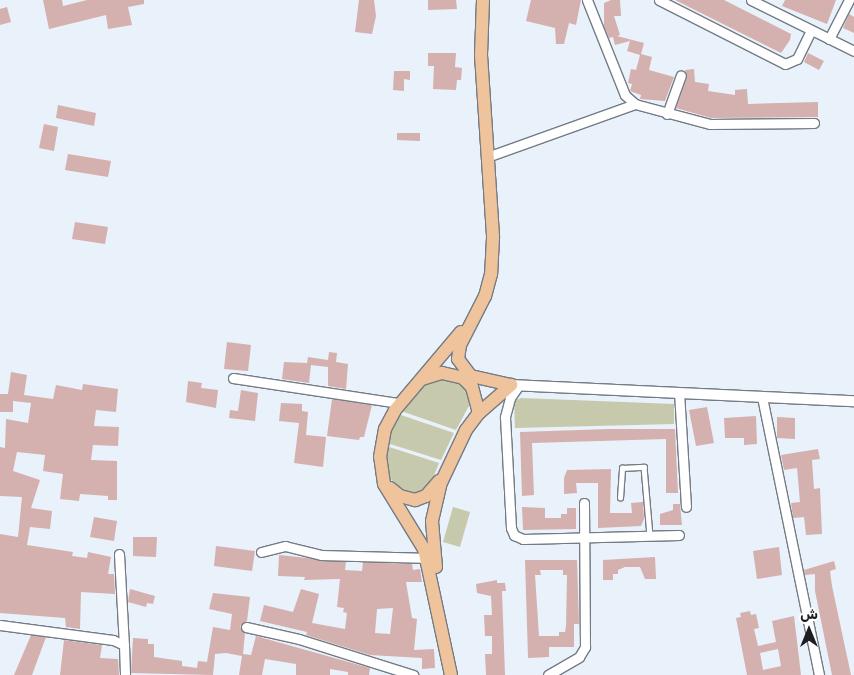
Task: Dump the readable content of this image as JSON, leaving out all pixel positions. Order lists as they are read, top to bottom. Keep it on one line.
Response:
{"north":"top"}
